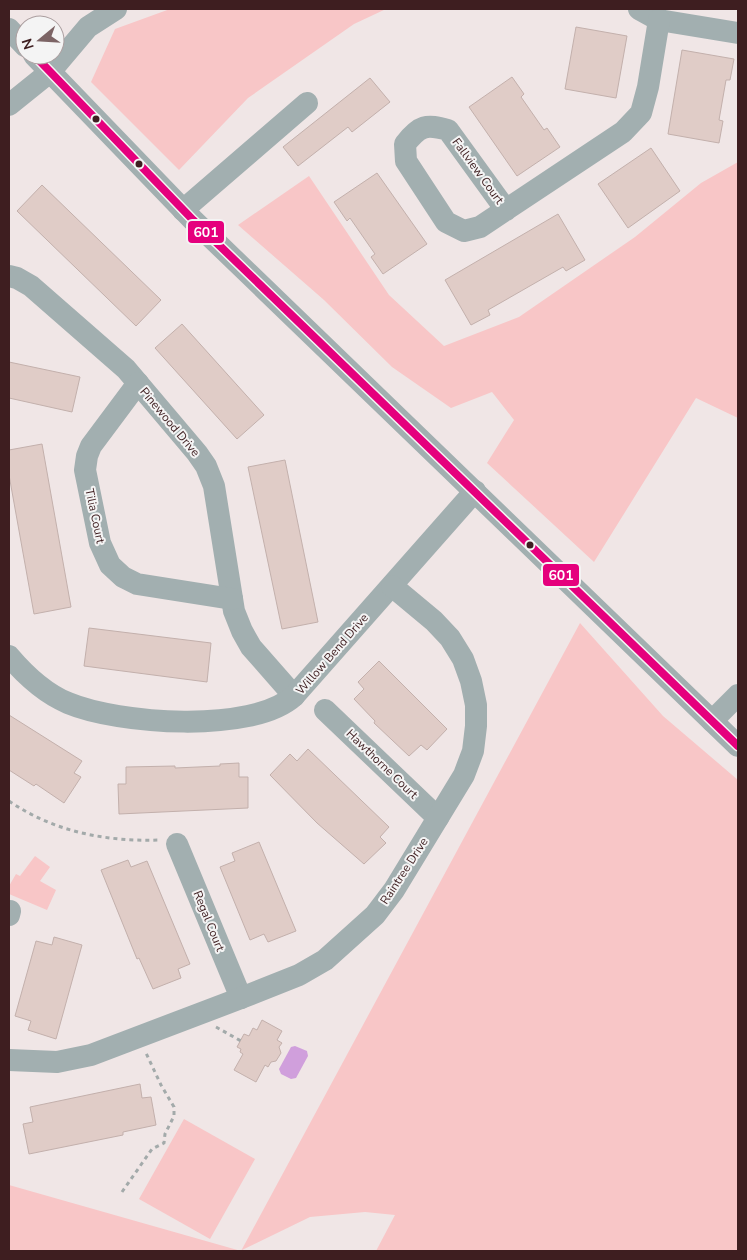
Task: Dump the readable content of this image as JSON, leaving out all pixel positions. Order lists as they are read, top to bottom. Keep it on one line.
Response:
{"streets":{"street":["Fallview Court","Pinewood Drive","Tilia Court","Willow Bend Drive","Hawthorne Court","Raintree Drive","Regal Court"]},"crossings":[["Pinewood Drive","Tilia Court"],["Pinewood Drive","Willow Bend Drive"],["Willow Bend Drive","Raintree Drive"],["Hawthorne Court","Raintree Drive"],["Raintree Drive","Regal Court"]],"lines":["transit line 601"],"north":"left"}
